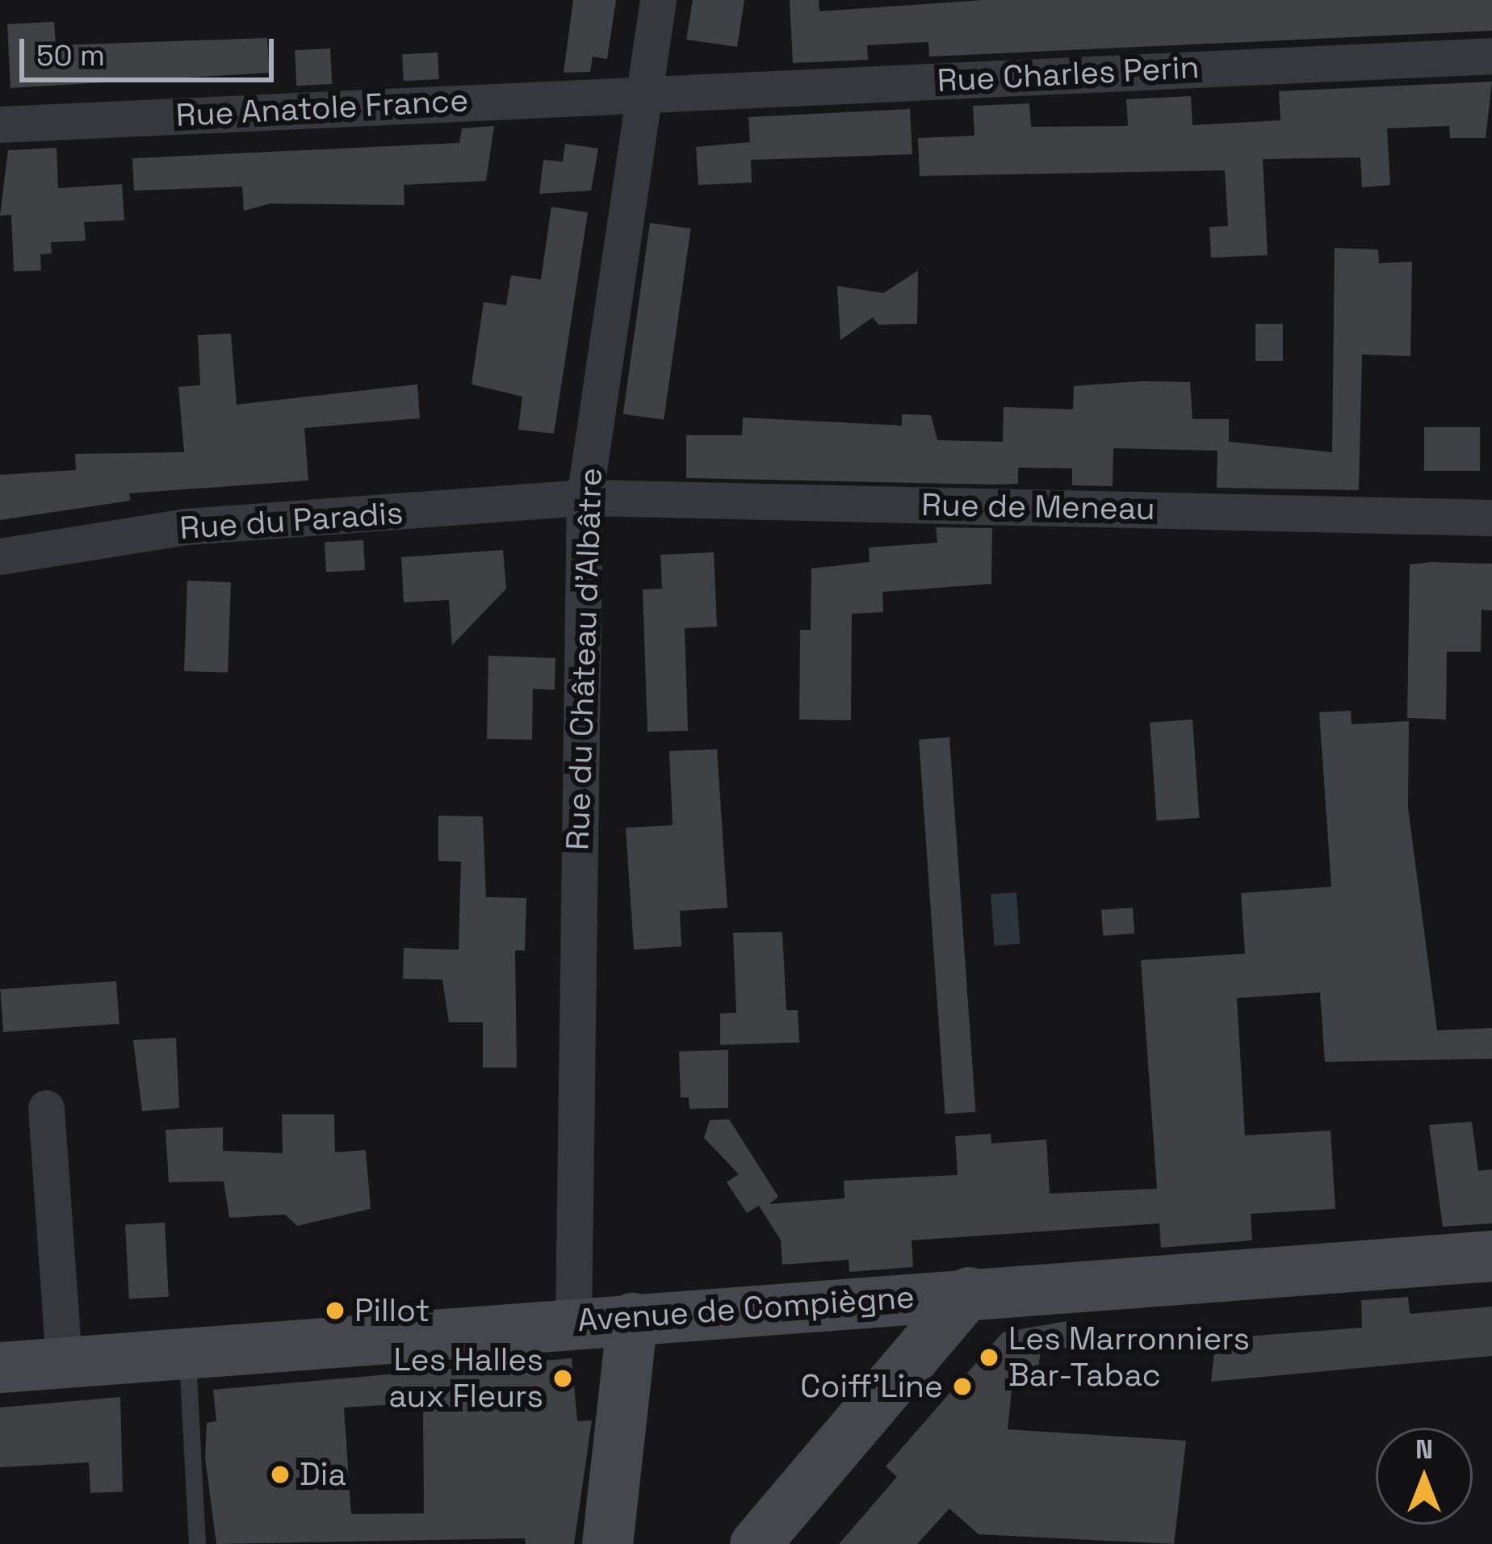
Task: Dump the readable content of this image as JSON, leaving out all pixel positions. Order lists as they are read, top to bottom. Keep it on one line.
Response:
{"streets":{"main road":["Avenue de Compiègne"],"street":["Rue Charles Perin","Rue Anatole France","Rue de Meneau","Rue du Paradis","Rue du Château d'Albâtre"]},"crossings":[["Rue Charles Perin","Rue Anatole France"],["Rue Charles Perin","Rue du Château d'Albâtre"],["Rue Anatole France","Rue du Château d'Albâtre"],["Rue de Meneau","Rue du Paradis"],["Rue de Meneau","Rue du Château d'Albâtre"],["Rue du Paradis","Rue du Château d'Albâtre"],["Rue du Château d'Albâtre","Avenue de Compiègne"]],"places":["Pillot","Les Marronniers Bar-Tabac","Les Halles aux Fleurs","Coiff'Line","Dia"],"scale_bar":"50 m","north":"top"}
